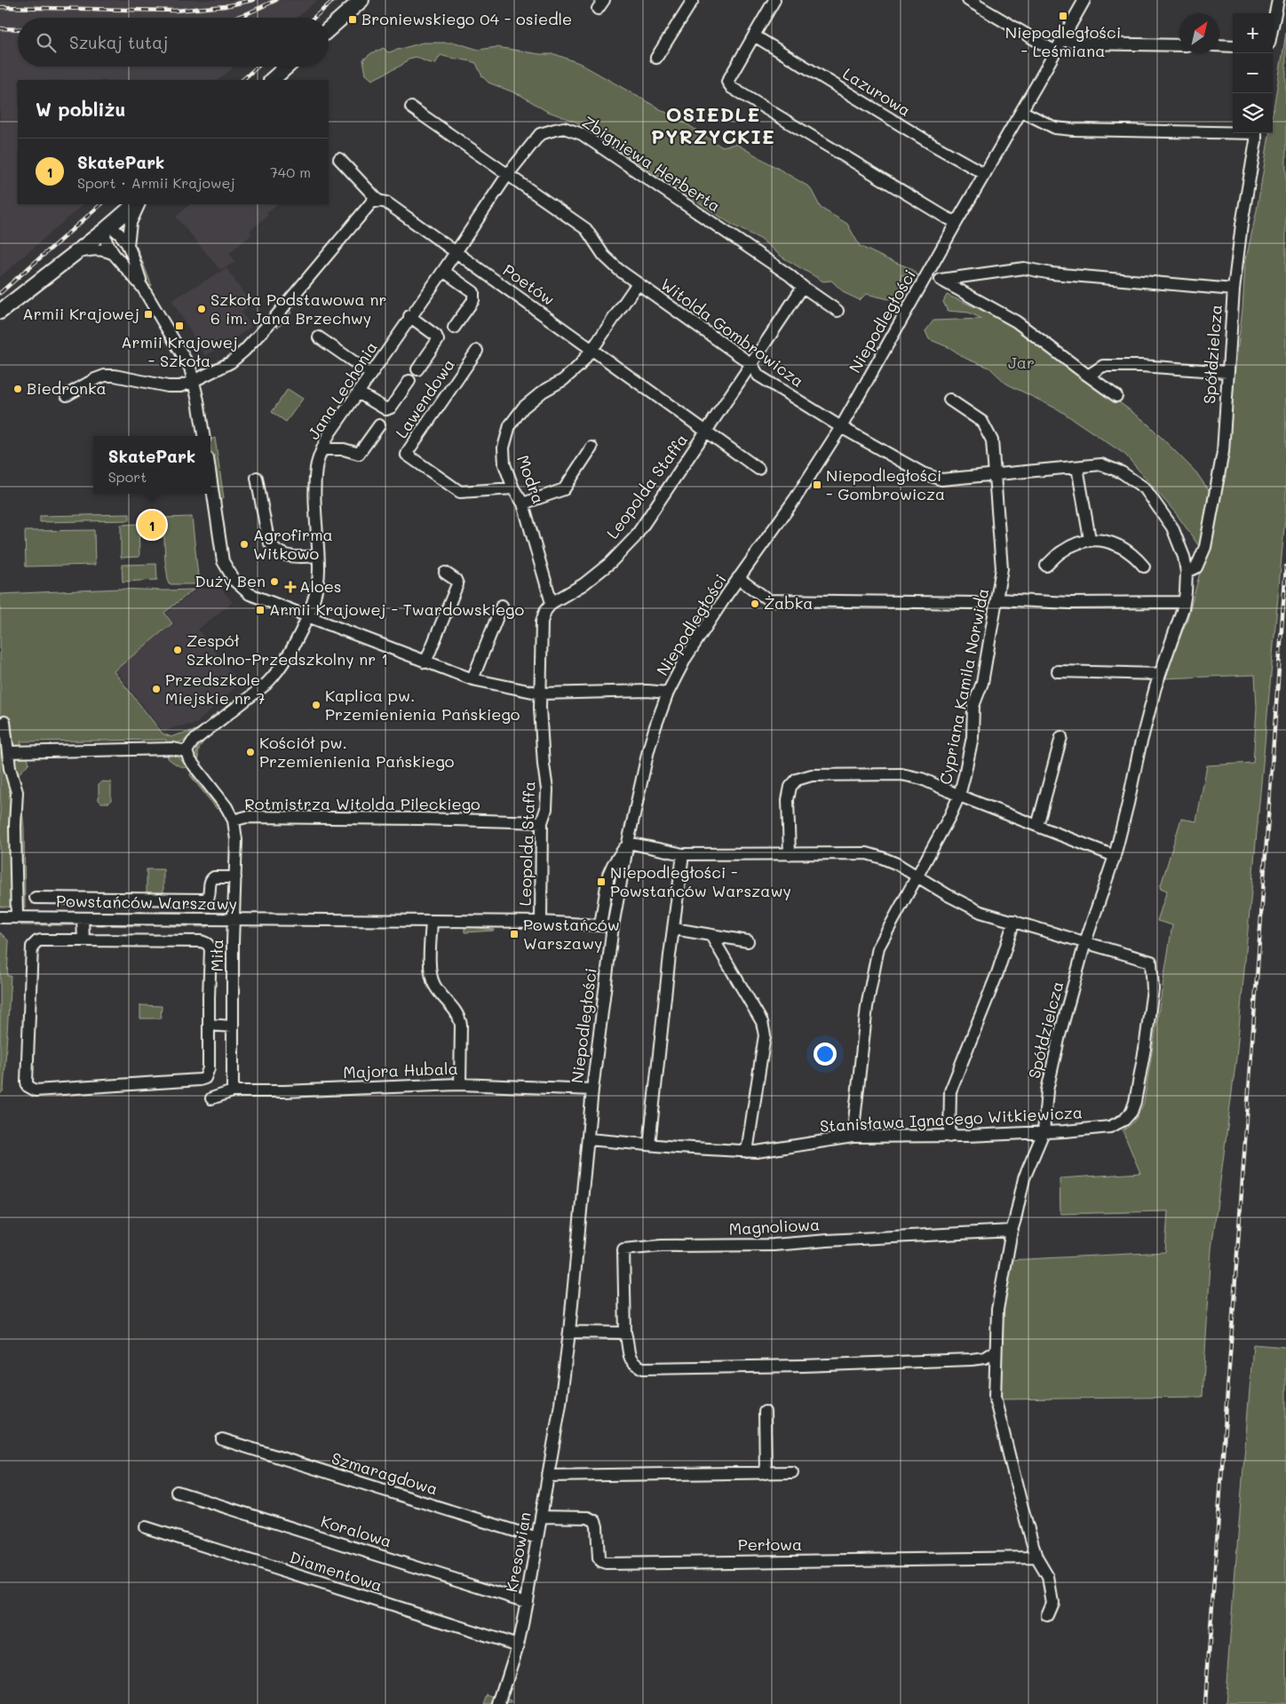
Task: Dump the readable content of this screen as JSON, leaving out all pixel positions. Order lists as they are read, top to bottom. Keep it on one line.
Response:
{"streets":{"street":["Lazurowa","Zbigniewa Herberta","Poetów","Niepodległości","Witolda Gombrowicza","Spółdzielcza","Jana Lechonia","Lawendowa","Modra","Leopolda Staffa","Cypriana Kamila Norwida","Rotmistrza Witolda Pileckiego","Powstańców Warszawy","Miła","Majora Hubala","Stanisława Ignacego Witkiewicza","Magnoliowa","Szmaragdowa","Koralowa","Perłowa","Kresowian","Diamentowa"]},"crossings":[["Lazurowa","Niepodległości"],["Zbigniewa Herberta","Poetów"],["Zbigniewa Herberta","Witolda Gombrowicza"],["Zbigniewa Herberta","Jana Lechonia"],["Zbigniewa Herberta","Leopolda Staffa"],["Poetów","Jana Lechonia"],["Poetów","Modra"],["Poetów","Leopolda Staffa"],["Niepodległości","Witolda Gombrowicza"],["Niepodległości","Powstańców Warszawy"],["Niepodległości","Majora Hubala"],["Niepodległości","Stanisława Ignacego Witkiewicza"],["Niepodległości","Kresowian"],["Witolda Gombrowicza","Spółdzielcza"],["Witolda Gombrowicza","Leopolda Staffa"],["Witolda Gombrowicza","Cypriana Kamila Norwida"],["Spółdzielcza","Stanisława Ignacego Witkiewicza"],["Spółdzielcza","Magnoliowa"],["Spółdzielcza","Perłowa"],["Jana Lechonia","Rotmistrza Witolda Pileckiego"],["Lawendowa","Modra"],["Modra","Leopolda Staffa"],["Leopolda Staffa","Rotmistrza Witolda Pileckiego"],["Leopolda Staffa","Powstańców Warszawy"],["Cypriana Kamila Norwida","Stanisława Ignacego Witkiewicza"],["Rotmistrza Witolda Pileckiego","Miła"],["Powstańców Warszawy","Miła"],["Miła","Majora Hubala"],["Szmaragdowa","Kresowian"],["Koralowa","Kresowian"],["Perłowa","Kresowian"],["Kresowian","Diamentowa"]],"districts":["OSIEDLE PYRZYCKIE"],"parks":["Jar"],"places":{"transit":["Niepodległości - Leśmiana","Broniewskiego 04 - osiedle","Armii Krajowej","Armii Krajowej - Szkoła","Niepodległości - Gombrowicza","Armii Krajowej - Twardowskiego","Niepodległości - Powstańców Warszawy","Powstańców Warszawy"],"other":["Szkoła Podstawowa nr 6 im. Jana Brzechwy","Biedronka","Agrofirma Witkowo","Duży Ben","Żabka","Zespół Szkolno-Przedszkolny nr 1","Przedszkole Miejskie nr 7","Kaplica pw. Przemienienia Pańskiego","Kościół pw. Przemienienia Pańskiego"],"health":["Aloes"]},"north":"top right","page":{"map_buttons":["+","−"],"search":"Szukaj tutaj","heading":"W pobliżu","list":[{"mark":"1","name":"SkatePark","note":"Sport · Armii Krajowej","value":"740 m"}],"popup":["SkatePark","Sport"],"pins":"1"}}
